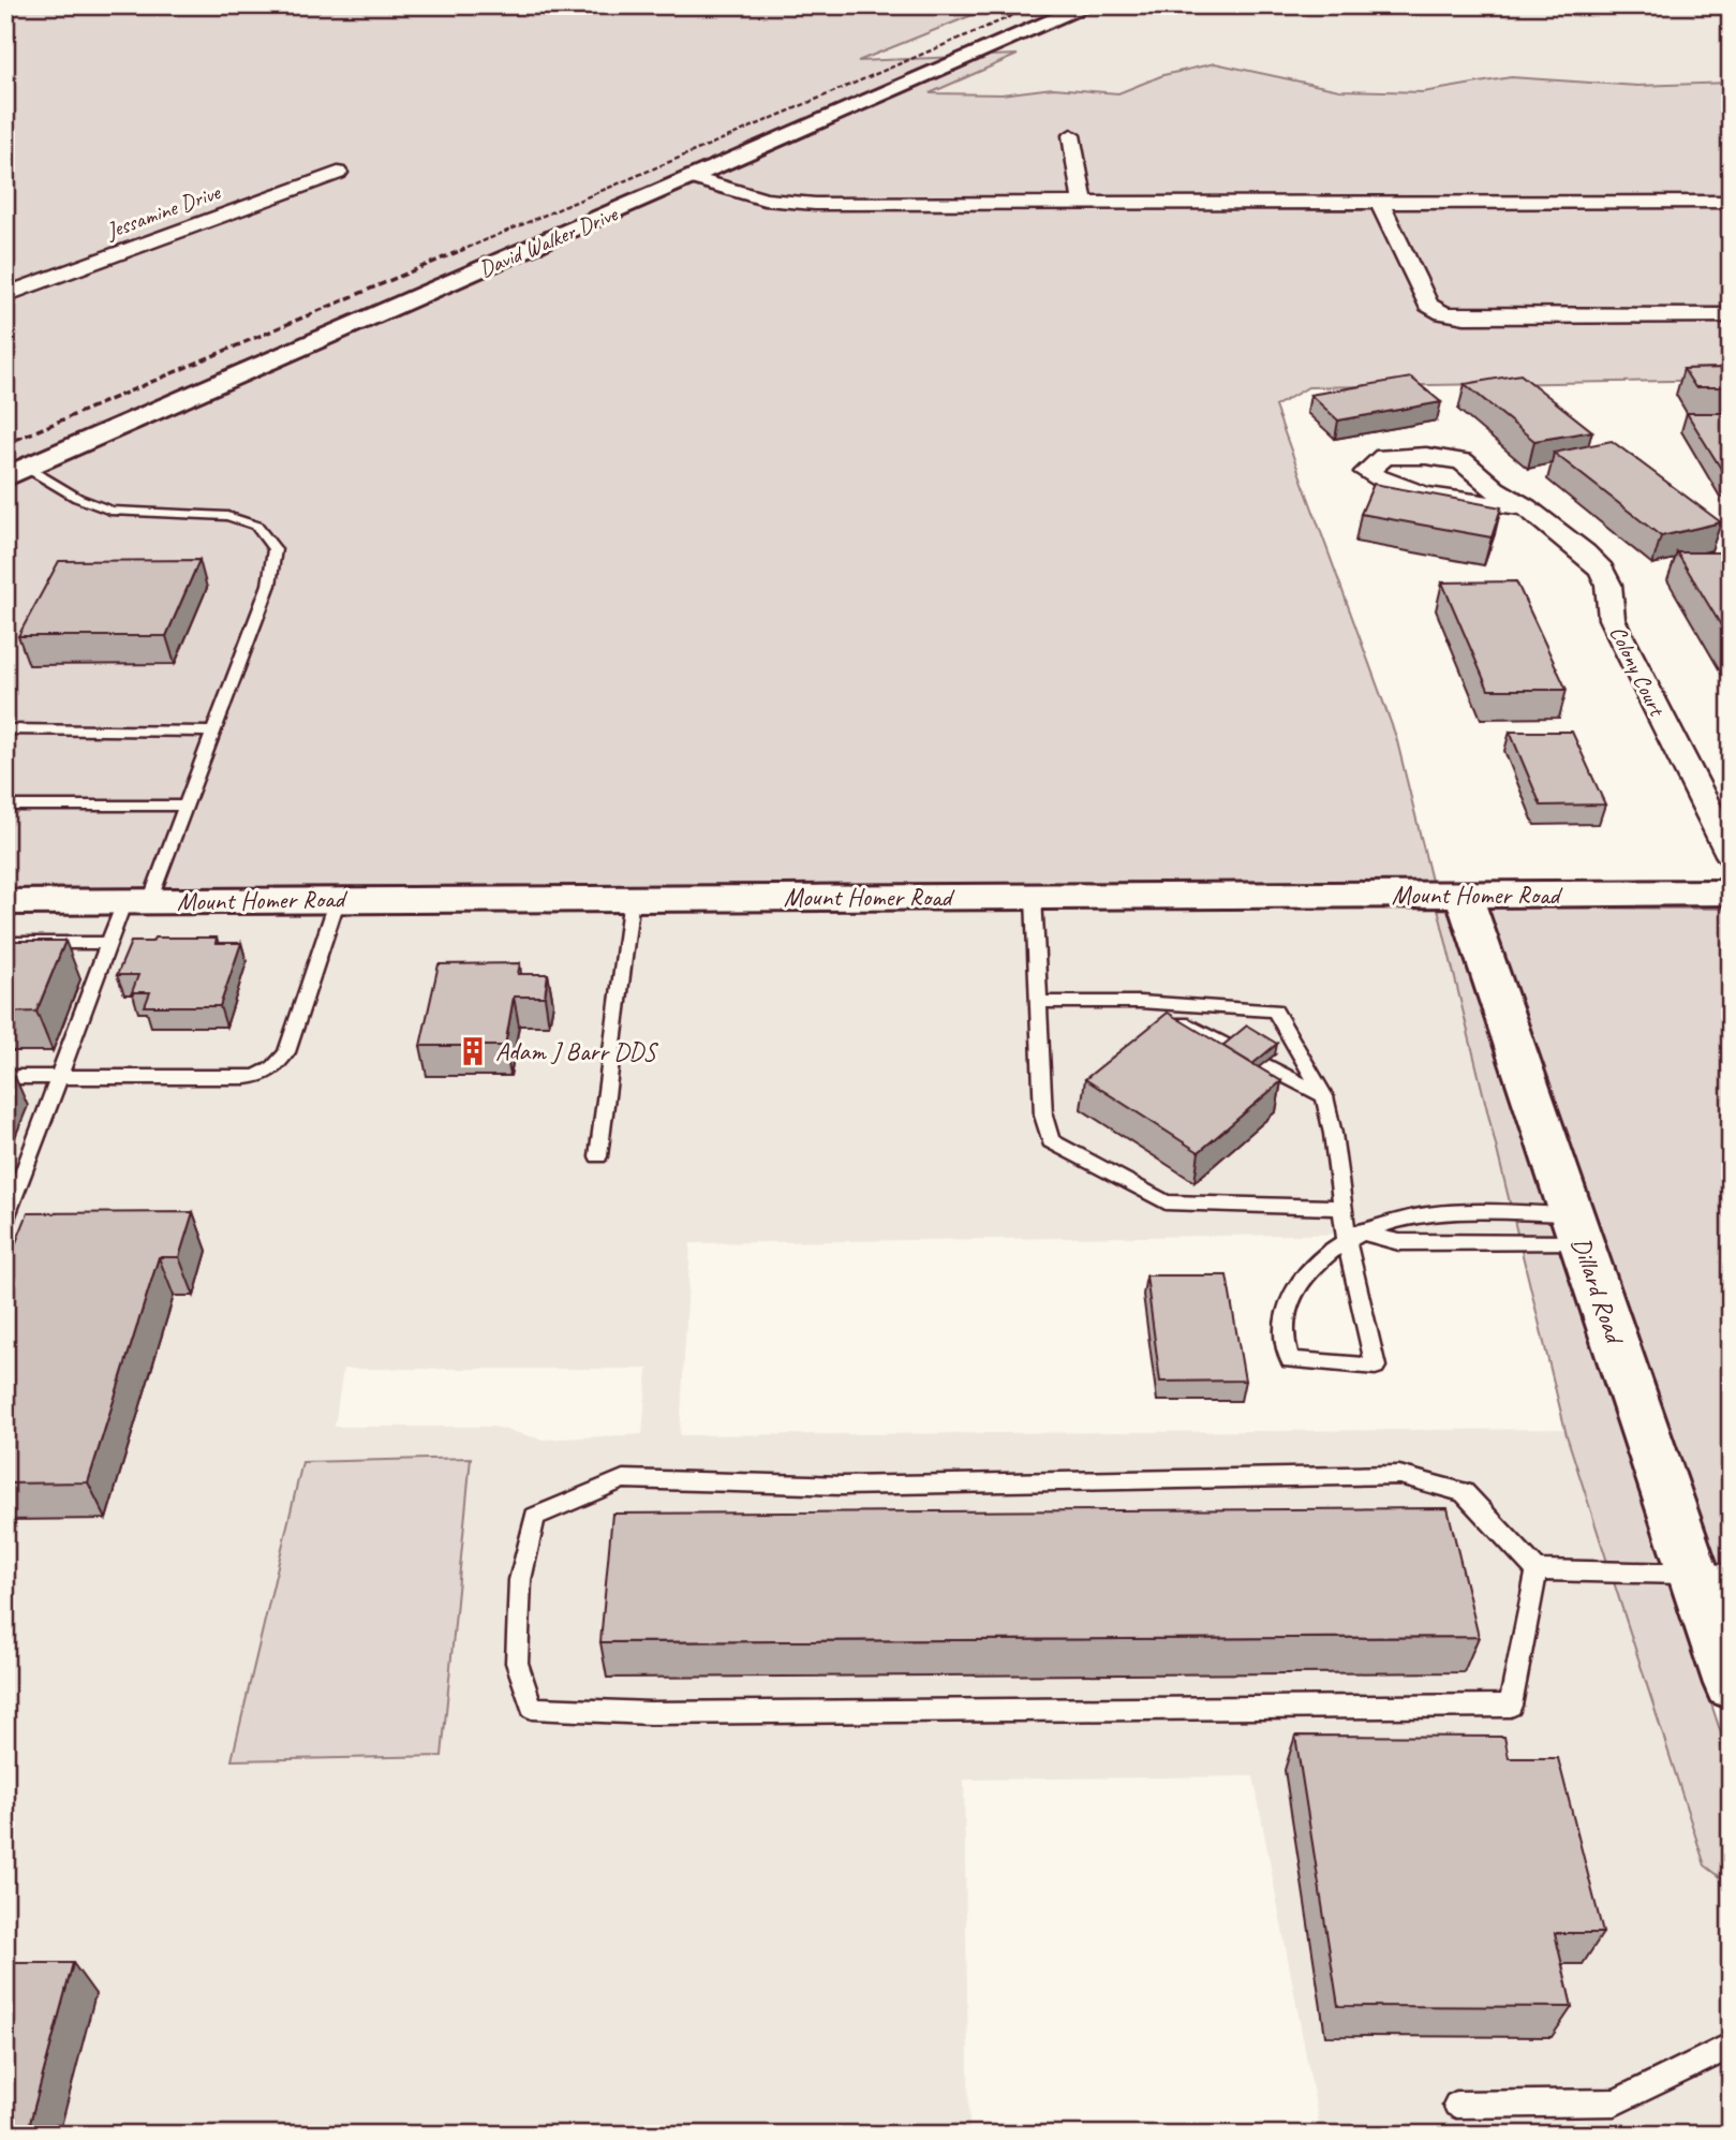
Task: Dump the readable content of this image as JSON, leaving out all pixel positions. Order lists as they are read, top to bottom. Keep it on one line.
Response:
{"streets":{"street":["Jessamine Drive","David Walker Drive","Colony Court","Mount Homer Road","Dillard Road"]},"crossings":[["Mount Homer Road","Dillard Road"]],"places":{"building":["Adam J Barr DDS"]}}
